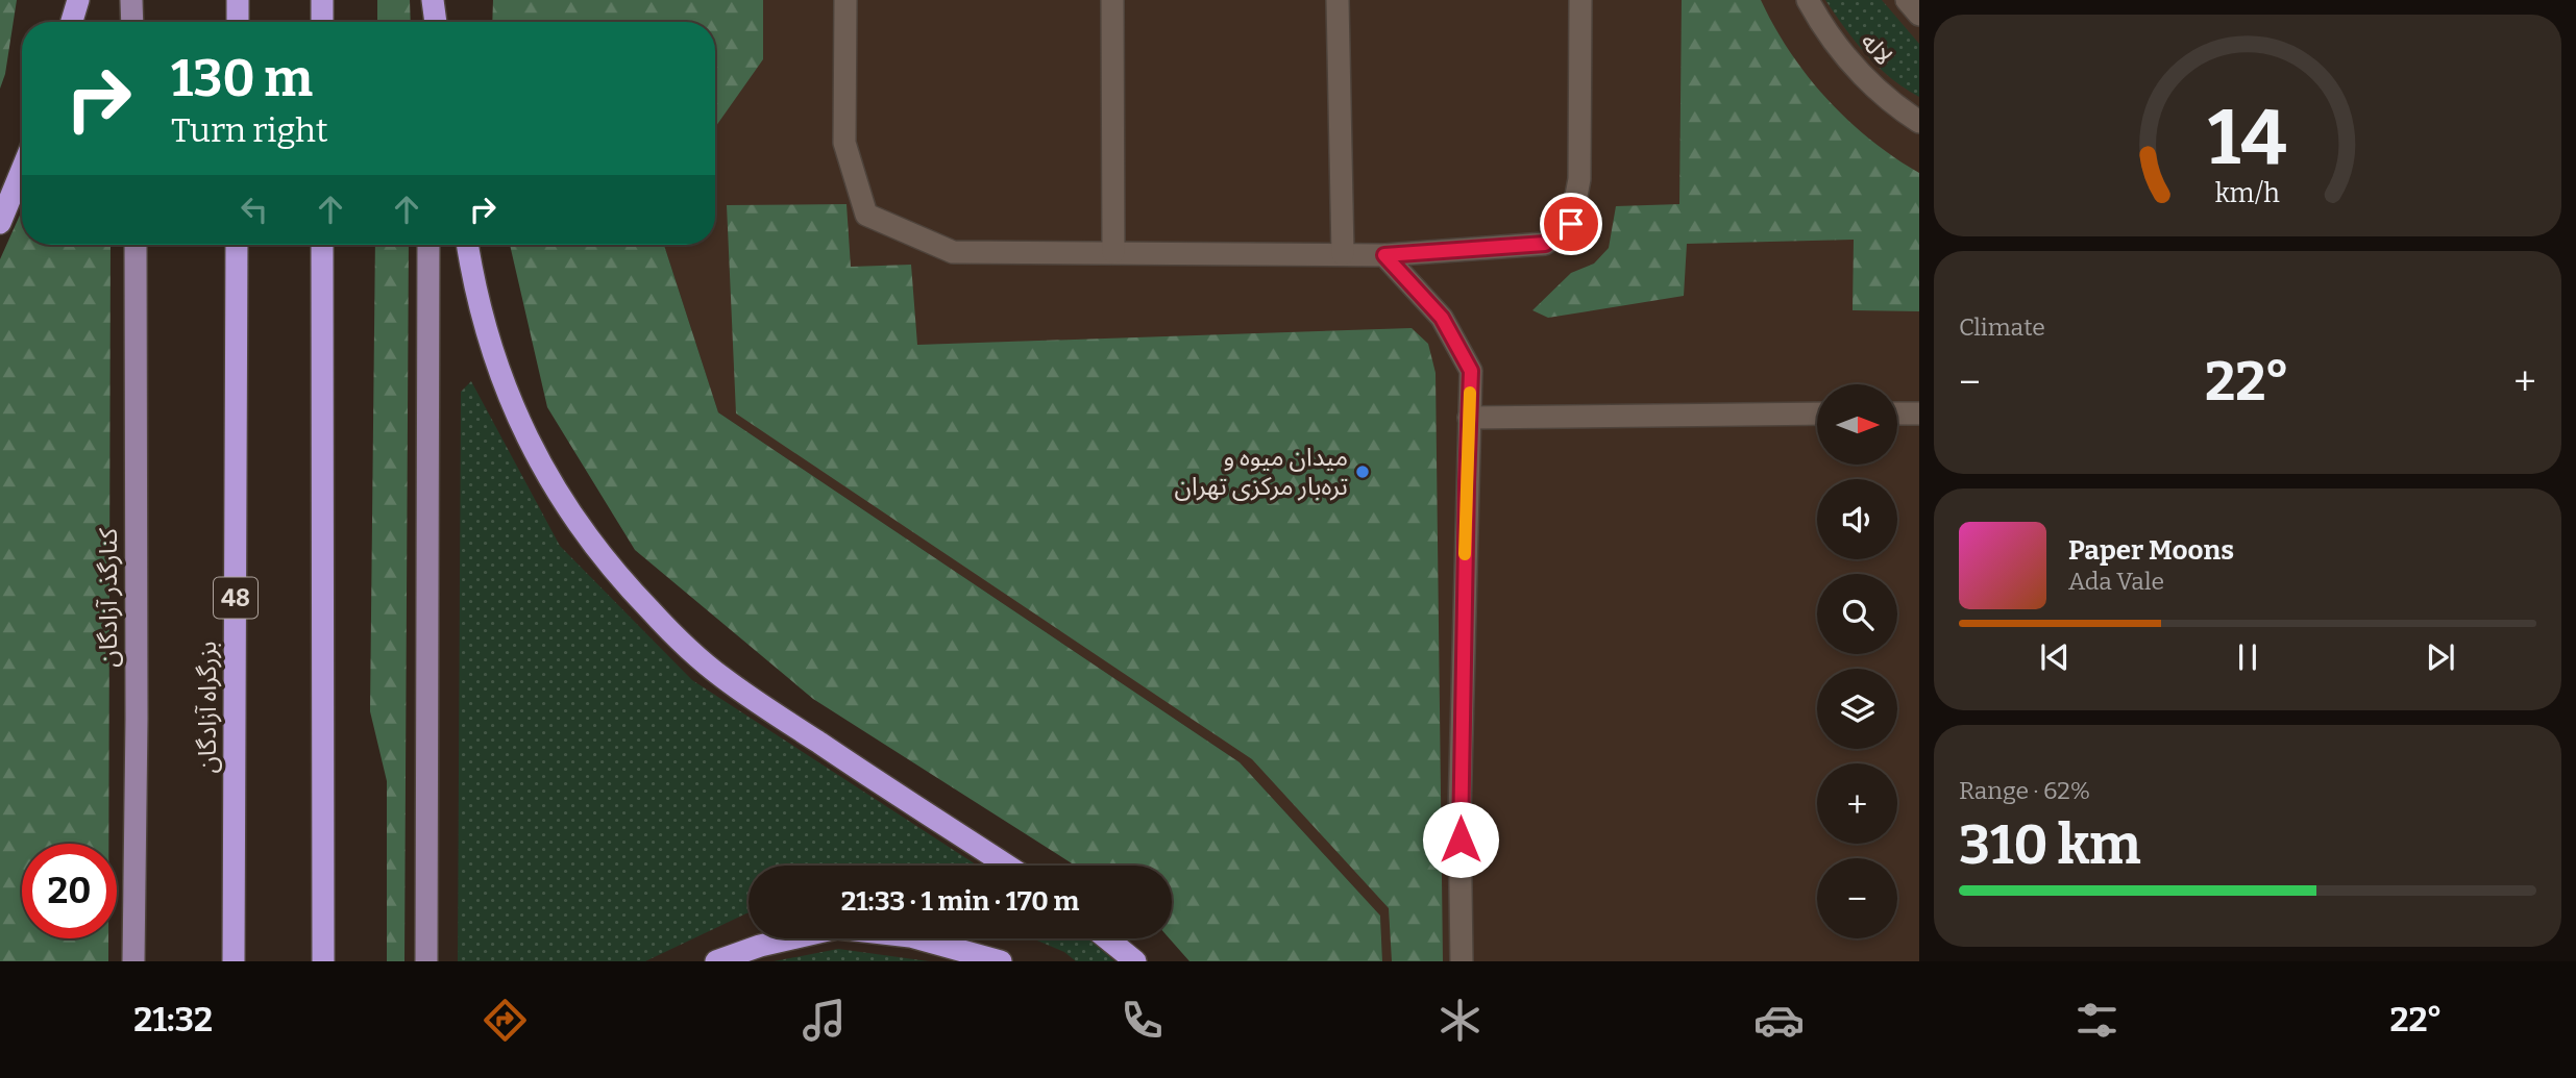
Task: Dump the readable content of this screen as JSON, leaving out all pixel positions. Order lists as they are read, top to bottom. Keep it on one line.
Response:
{"streets":{"highway":["48","بزرگراه آزادگان"],"main road":["کنارگذر آزادگان"],"street":["لاله"]},"places":["میدان میوه و تره‌بار مرکزی تهران"],"north":"right","page":{"turn":["130 m","Turn right"],"tile":["Climate",["Range · 62%","310 km"]],"heat":["−","22°","+"],"map_buttons":["+","−"],"song":["Paper Moons","Ada Vale"],"limit":"20","trip":"21:33 · 1 min · 170 m","tabs":["21:32","22°"],"gauge":["14","km/h"]}}
